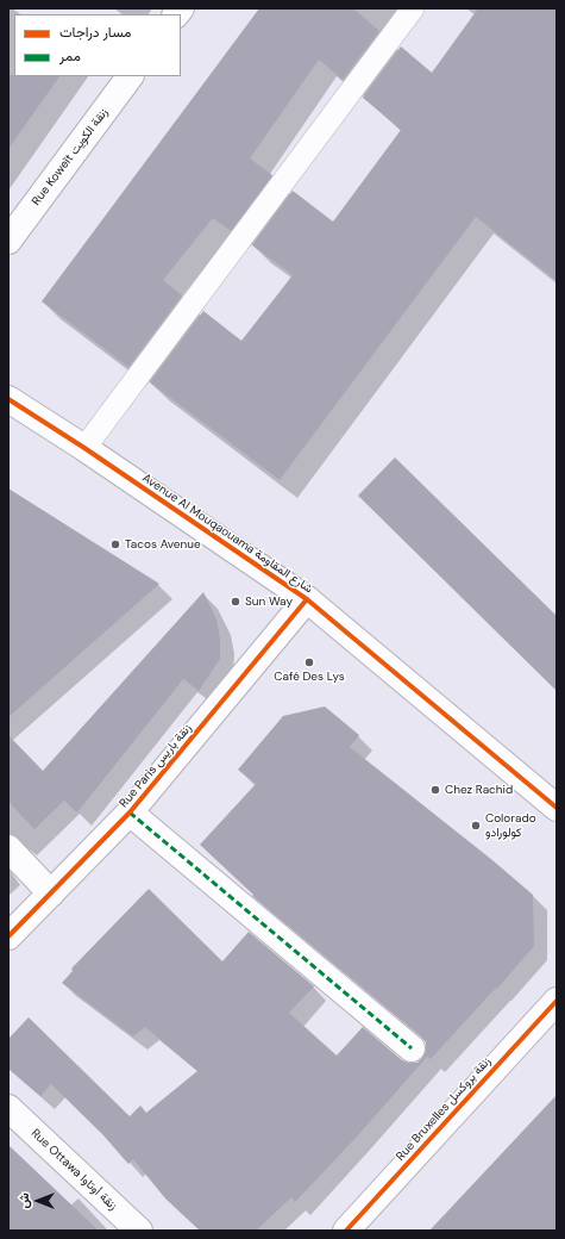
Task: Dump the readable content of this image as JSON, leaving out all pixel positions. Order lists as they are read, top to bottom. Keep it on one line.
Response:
{"streets":{"street":["Rue Koweït زنقة الكويت","Avenue Al Mouqaouama شارع المقاومة","Rue Paris زنقة باريس","Rue Bruxelles زنقة بروكسل","Rue Ottawa زنقة أوتاوا"]},"crossings":[["Avenue Al Mouqaouama شارع المقاومة","Rue Paris زنقة باريس"]],"places":["Tacos Avenue","Sun Way","Café Des Lys","Chez Rachid","Colorado كولورادو"],"legend":["مسار دراجات","ممر"],"north":"left"}
